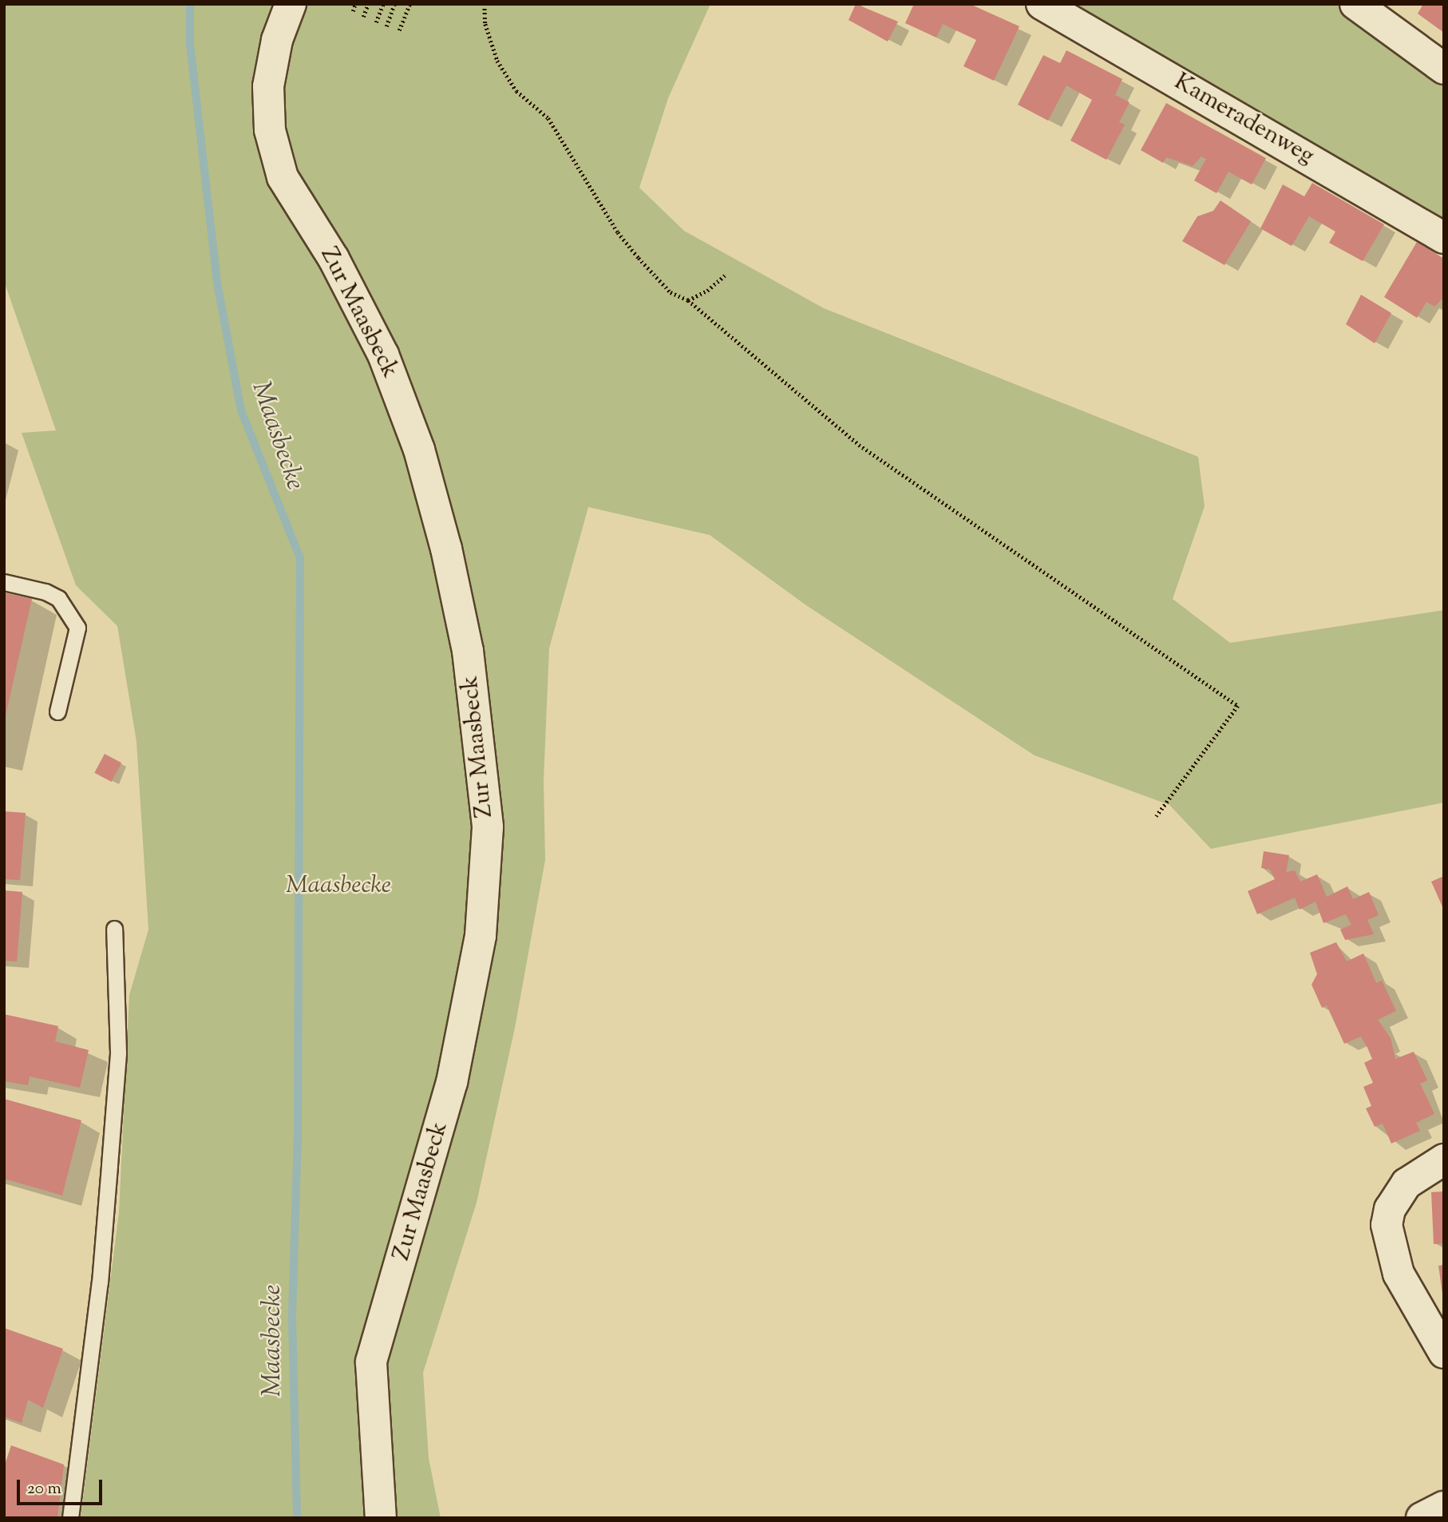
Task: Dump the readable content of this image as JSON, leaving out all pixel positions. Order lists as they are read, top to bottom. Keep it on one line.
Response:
{"streets":{"street":["Kameradenweg","Zur Maasbeck"]},"water":["Maasbecke"],"parks":["Maasbecke"],"scale_bar":"20 m"}
